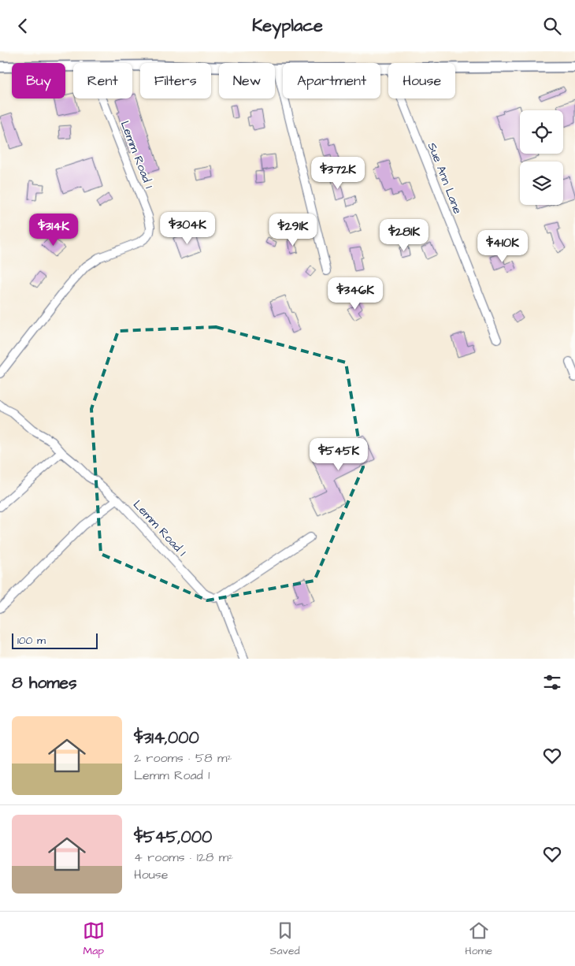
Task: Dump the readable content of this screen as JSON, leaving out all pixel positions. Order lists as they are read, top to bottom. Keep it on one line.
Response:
{"streets":{"street":["Lemm Road 1","Sue Ann Lane"]},"scale_bar":"100 m","page":{"header":"Keyplace","chip":["Buy","Rent","Filters","New","Apartment","House"],"price":["$372K","$304K","$314K","$291K","$281K","$410K","$346K","$545K"],"scale":"100 m","heading":"8 homes","list":[{"name":"$314,000","note":"2 rooms · 58 m² · Lemm Road 1"},{"name":"$545,000","note":"4 rooms · 128 m² · House"}],"tabs":["Map","Saved","Home"]}}
